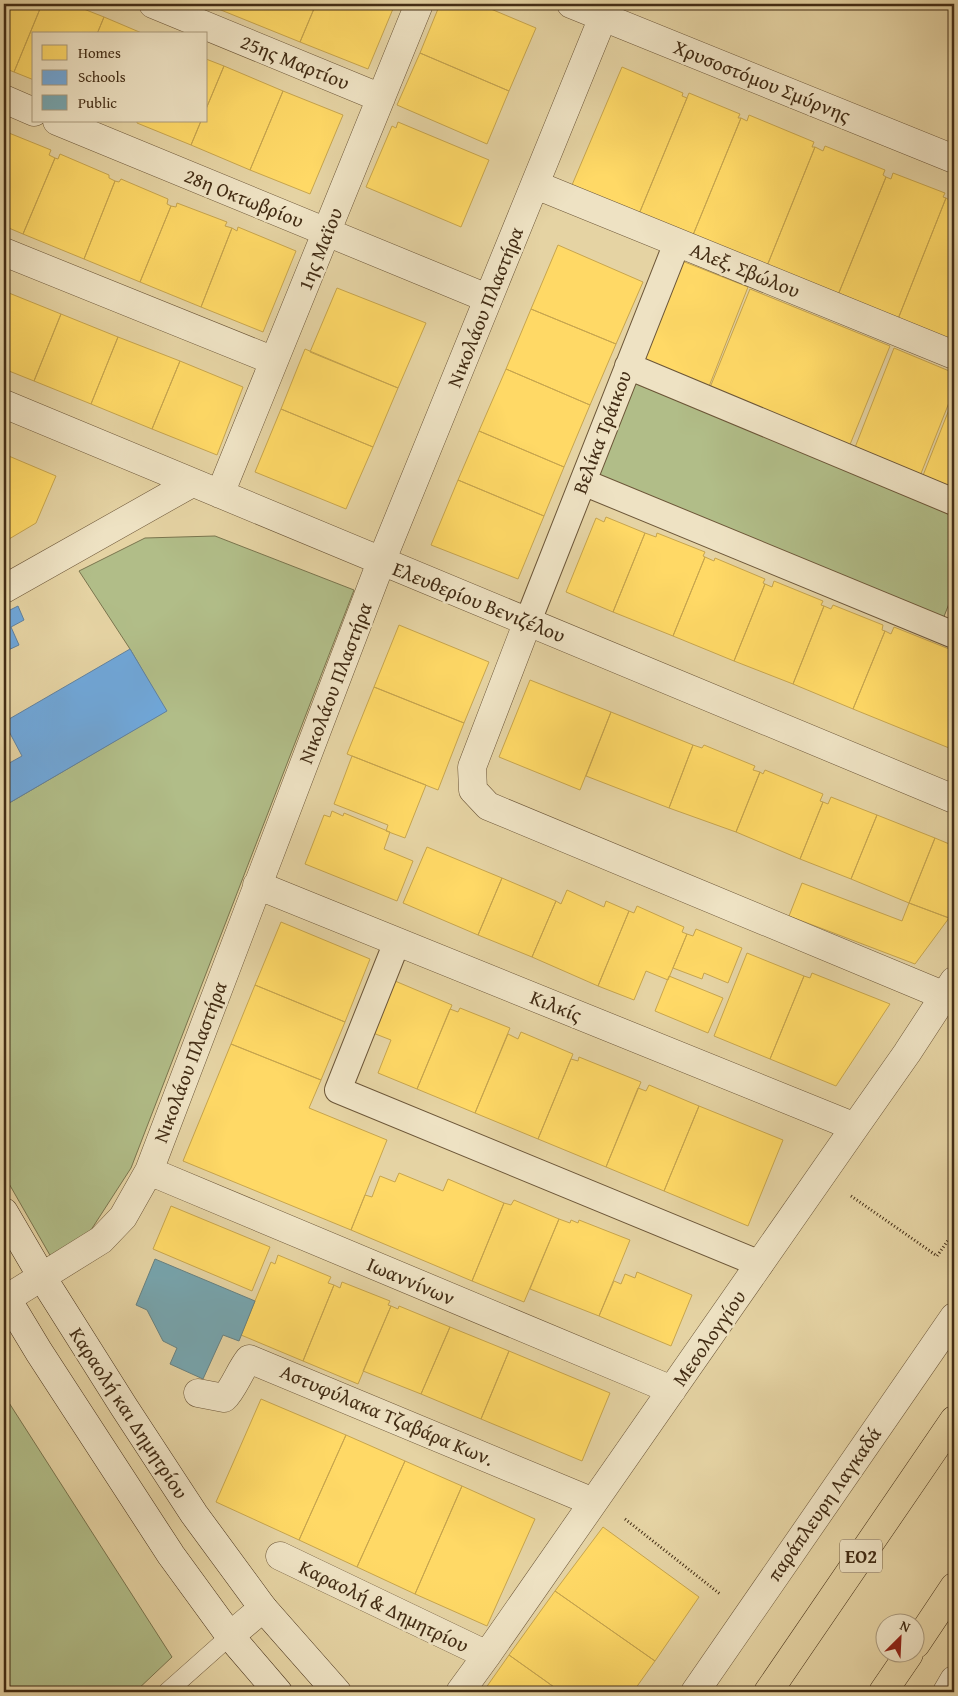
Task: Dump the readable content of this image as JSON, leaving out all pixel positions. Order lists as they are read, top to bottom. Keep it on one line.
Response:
{"streets":{"highway":["ΕΟ2"],"street":["25ης Μαρτίου","Χρυσοστόμου Σμύρνης","28η Οκτωβρίου","1ης Μαϊου","Αλεξ. Σβώλου","Νικολάου Πλαστήρα","Βελίκα Τράικου","Ελευθερίου Βενιζέλου","Κιλκίς","Ιωαννίνων","Μεσολογγίου","Καραολή και Δημητρίου","Αστυφύλακα Τζαβάρα Κων.","παράπλευρη Λαγκαδά","Καραολή & Δημητρίου"]},"crossings":[["25ης Μαρτίου","1ης Μαϊου"],["Χρυσοστόμου Σμύρνης","Νικολάου Πλαστήρα"],["28η Οκτωβρίου","1ης Μαϊου"],["28η Οκτωβρίου","Νικολάου Πλαστήρα"],["1ης Μαϊου","Ελευθερίου Βενιζέλου"],["Αλεξ. Σβώλου","Νικολάου Πλαστήρα"],["Αλεξ. Σβώλου","Βελίκα Τράικου"],["Νικολάου Πλαστήρα","Ελευθερίου Βενιζέλου"],["Νικολάου Πλαστήρα","Κιλκίς"],["Νικολάου Πλαστήρα","Ιωαννίνων"],["Νικολάου Πλαστήρα","Καραολή και Δημητρίου"],["Βελίκα Τράικου","Ελευθερίου Βενιζέλου"],["Κιλκίς","Μεσολογγίου"],["Ιωαννίνων","Μεσολογγίου"],["Μεσολογγίου","Αστυφύλακα Τζαβάρα Κων."],["Μεσολογγίου","Καραολή & Δημητρίου"]],"legend":["Homes","Schools","Public"],"north":"top right"}
